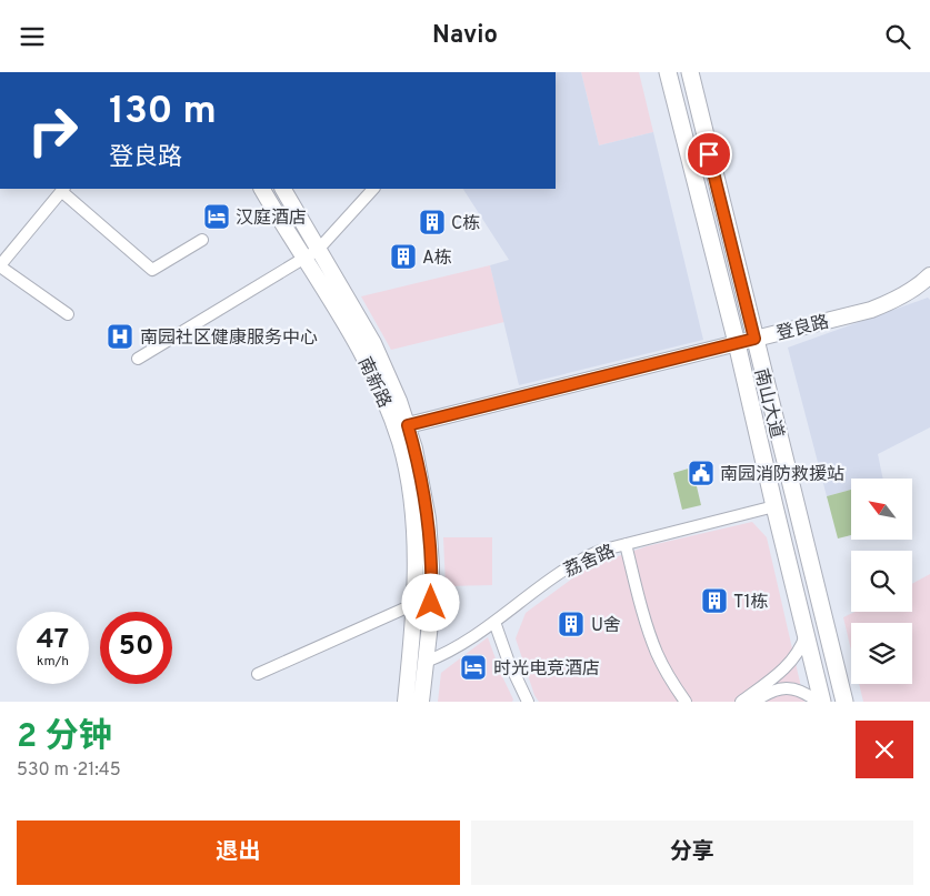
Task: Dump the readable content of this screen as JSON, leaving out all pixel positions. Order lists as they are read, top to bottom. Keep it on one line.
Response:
{"streets":{"main road":["登良路","南新路","南山大道"],"street":["荔舍路"]},"crossings":[["登良路","南新路"],["登良路","南山大道"],["南新路","荔舍路"],["南山大道","荔舍路"]],"places":{"hotel":["汉庭酒店","时光电竞酒店"],"building":["C栋","A栋","T1栋","U舍"],"hospital":["南园社区健康服务中心"],"public building":["南园消防救援站"]},"north":"top left","page":{"header":"Navio","turn":["130 m","登良路"],"speed":"47 km/h","limit":"50","heading":["2 分钟","530 m · 21:45"],"buttons":["退出","分享"]}}
